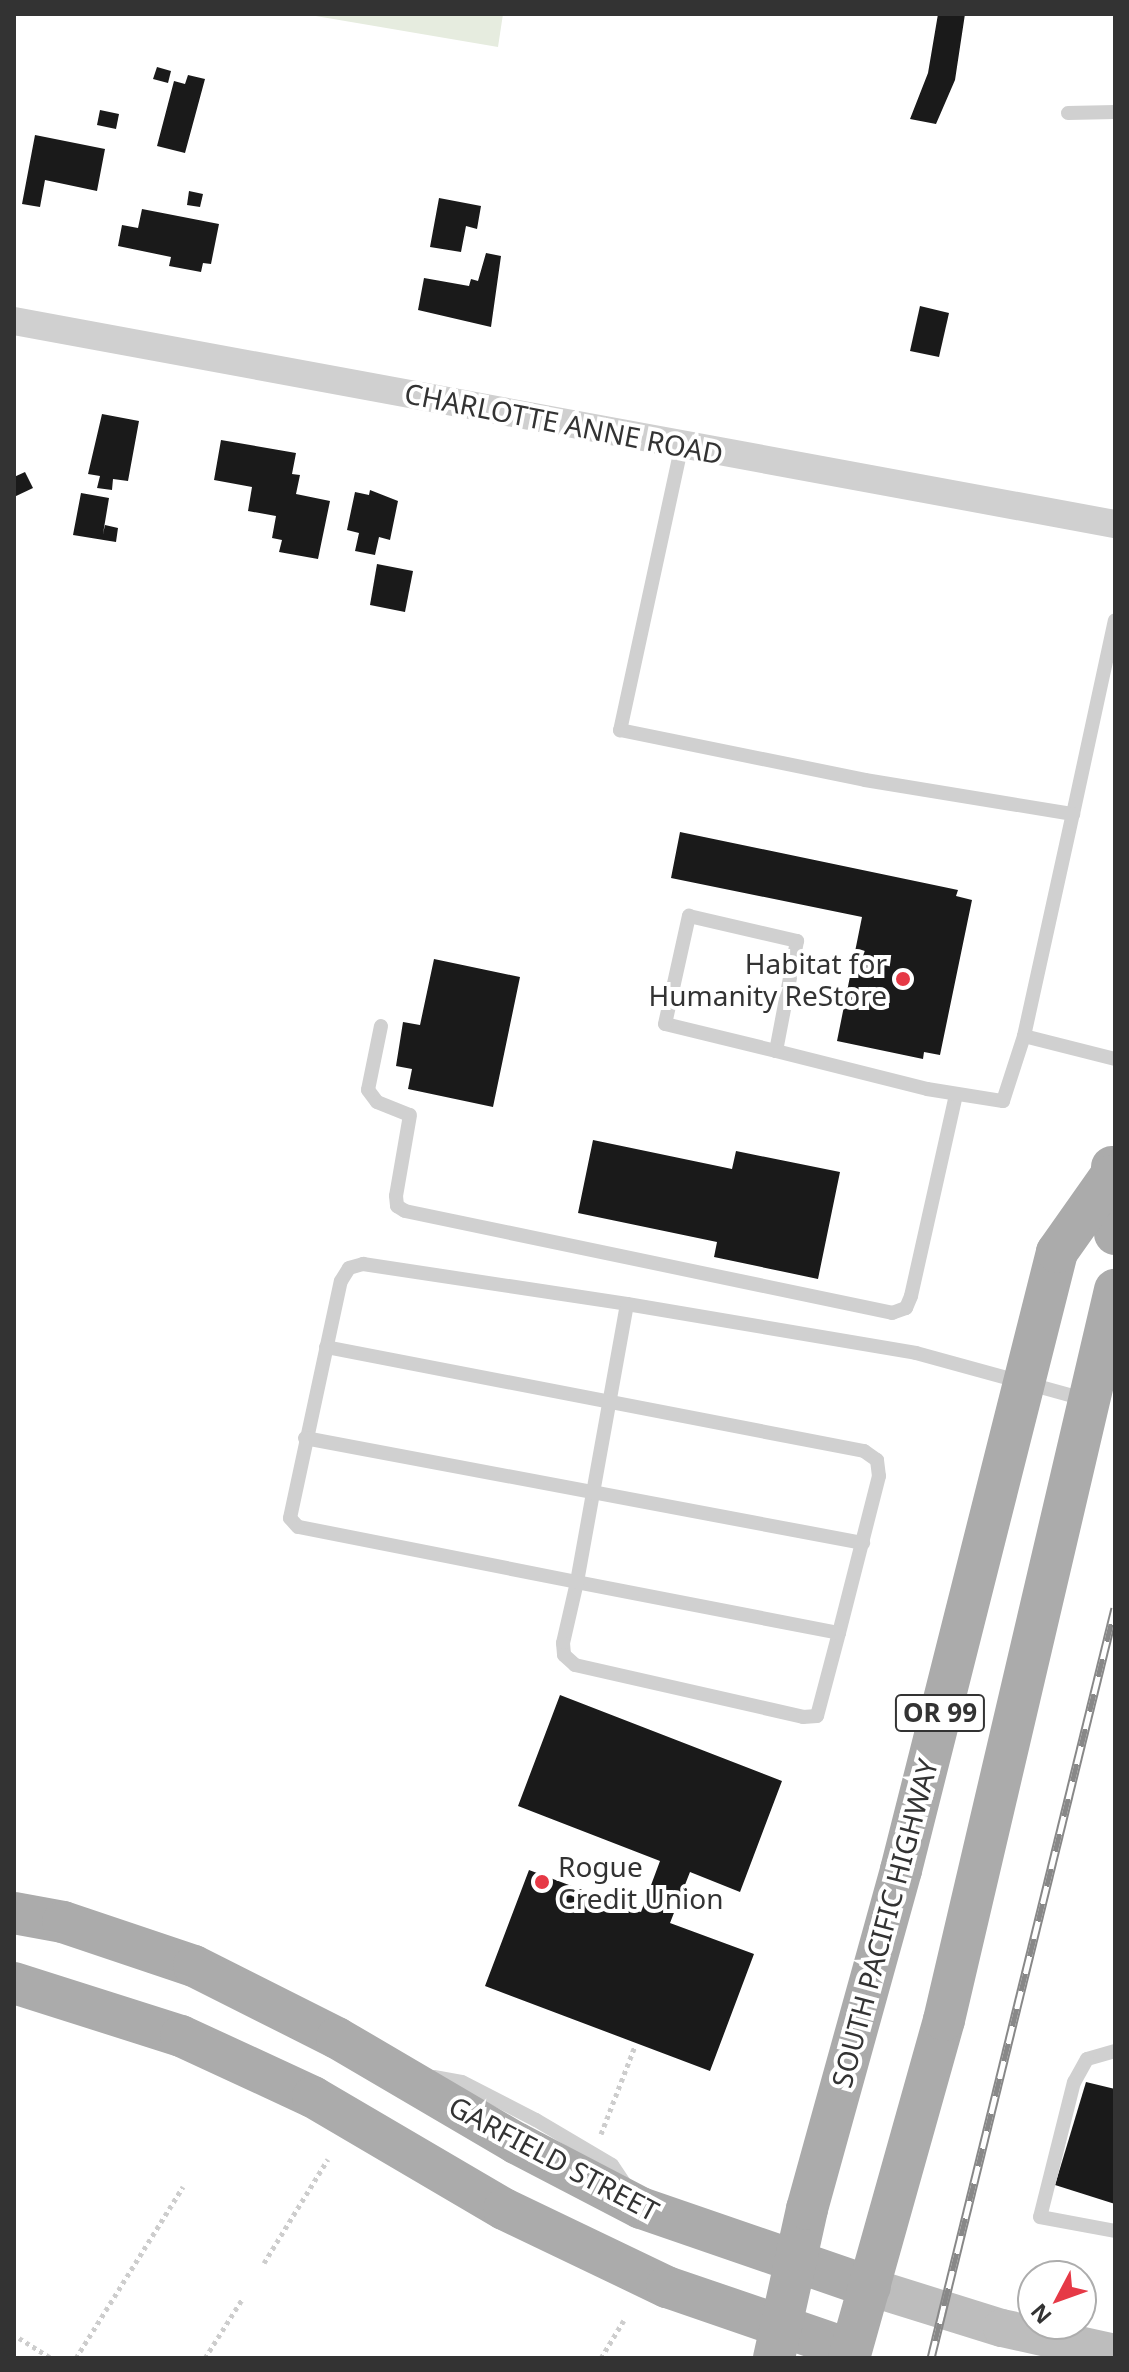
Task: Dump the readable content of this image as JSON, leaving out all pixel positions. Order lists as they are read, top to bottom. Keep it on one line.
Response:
{"streets":{"main road":["OR 99","SOUTH PACIFIC HIGHWAY","GARFIELD STREET"],"street":["CHARLOTTE ANNE ROAD"]},"crossings":[["OR 99","GARFIELD STREET"],["SOUTH PACIFIC HIGHWAY","GARFIELD STREET"]],"places":["Habitat for Humanity ReStore","Rogue Credit Union"],"north":"bottom left"}
